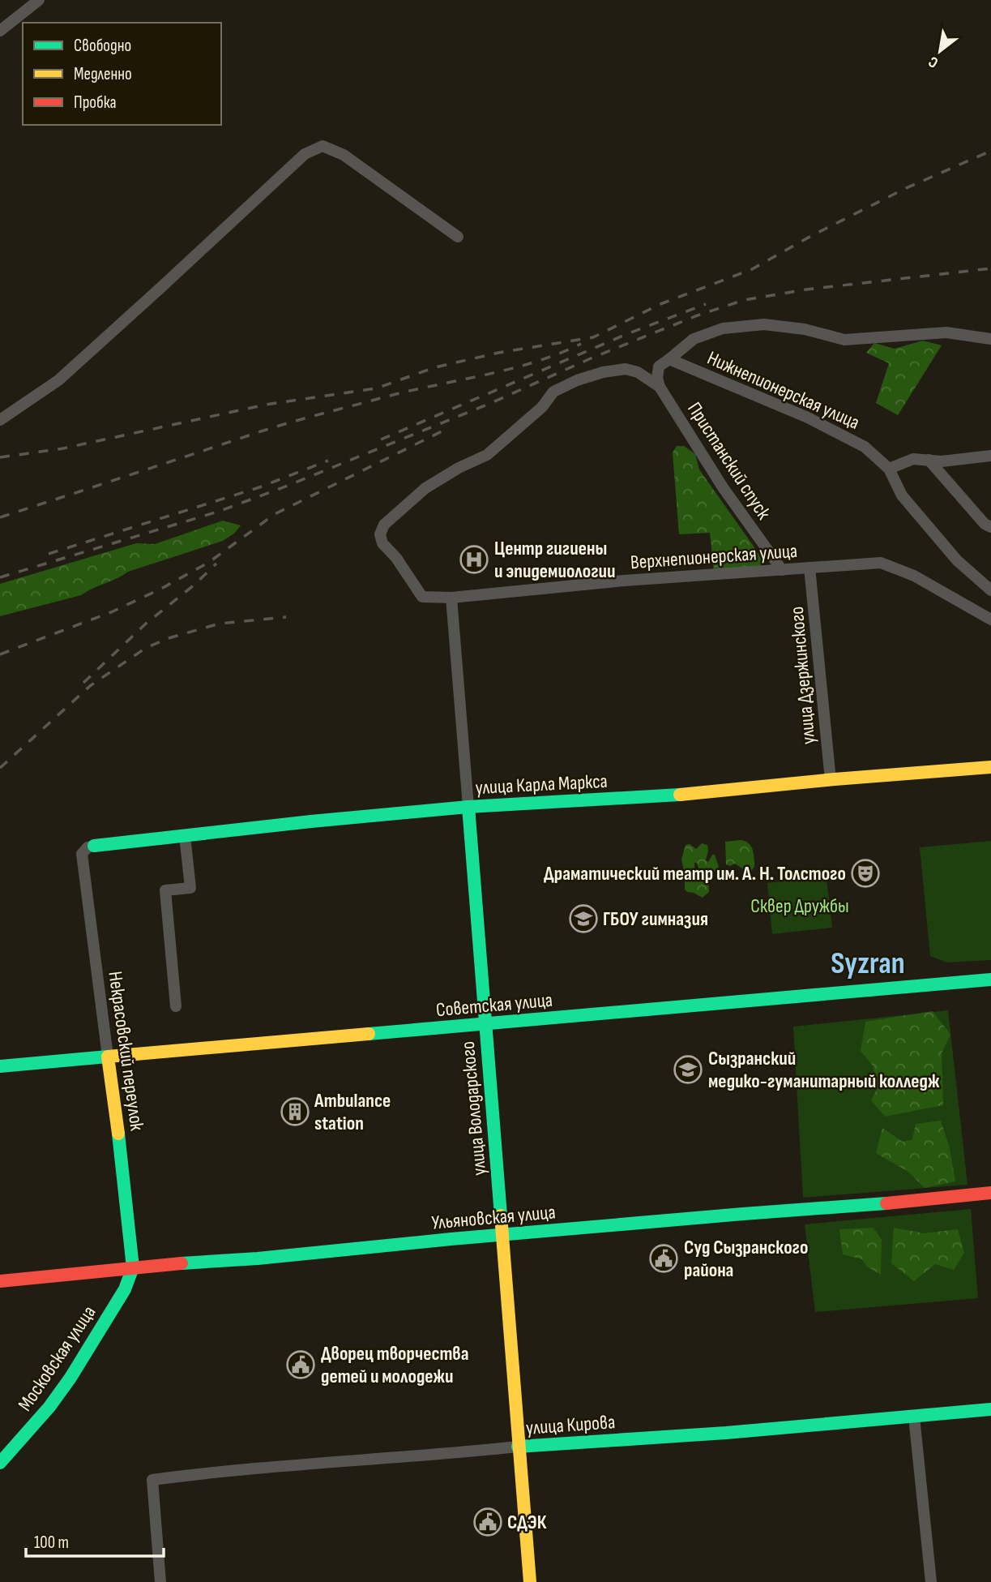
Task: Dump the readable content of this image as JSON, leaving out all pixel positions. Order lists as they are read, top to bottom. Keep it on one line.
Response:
{"streets":{"main road":["улица Карла Маркса","Советская улица","Некрасовский переулок","улица Володарского","Ульяновская улица","Московская улица","улица Кирова"],"street":["Нижнепионерская улица","Пристанский спуск","Верхнепионерская улица","улица Дзержинского"]},"crossings":[["Нижнепионерская улица","Пристанский спуск"],["Пристанский спуск","Верхнепионерская улица"],["Верхнепионерская улица","улица Дзержинского"],["Верхнепионерская улица","улица Володарского"],["улица Дзержинского","улица Карла Маркса"],["улица Карла Маркса","Некрасовский переулок"],["улица Карла Маркса","улица Володарского"],["Советская улица","Некрасовский переулок"],["Советская улица","улица Володарского"],["Некрасовский переулок","Ульяновская улица"],["Некрасовский переулок","Московская улица"],["улица Володарского","Ульяновская улица"],["улица Володарского","улица Кирова"],["Ульяновская улица","Московская улица"]],"districts":["Syzran"],"parks":["Сквер Дружбы"],"places":{"hospital":["Центр гигиены и эпидемиологии"],"theatre":["Драматический театр им. А. Н. Толстого"],"school or university":["ГБОУ гимназия","Сызранский медико-гуманитарный колледж"],"building":["Ambulance station"],"public building":["Суд Сызранского района","Дворец творчества детей и молодежи","СДЭК"]},"legend":["Свободно","Медленно","Пробка"],"scale_bar":"100 m","north":"bottom left"}
